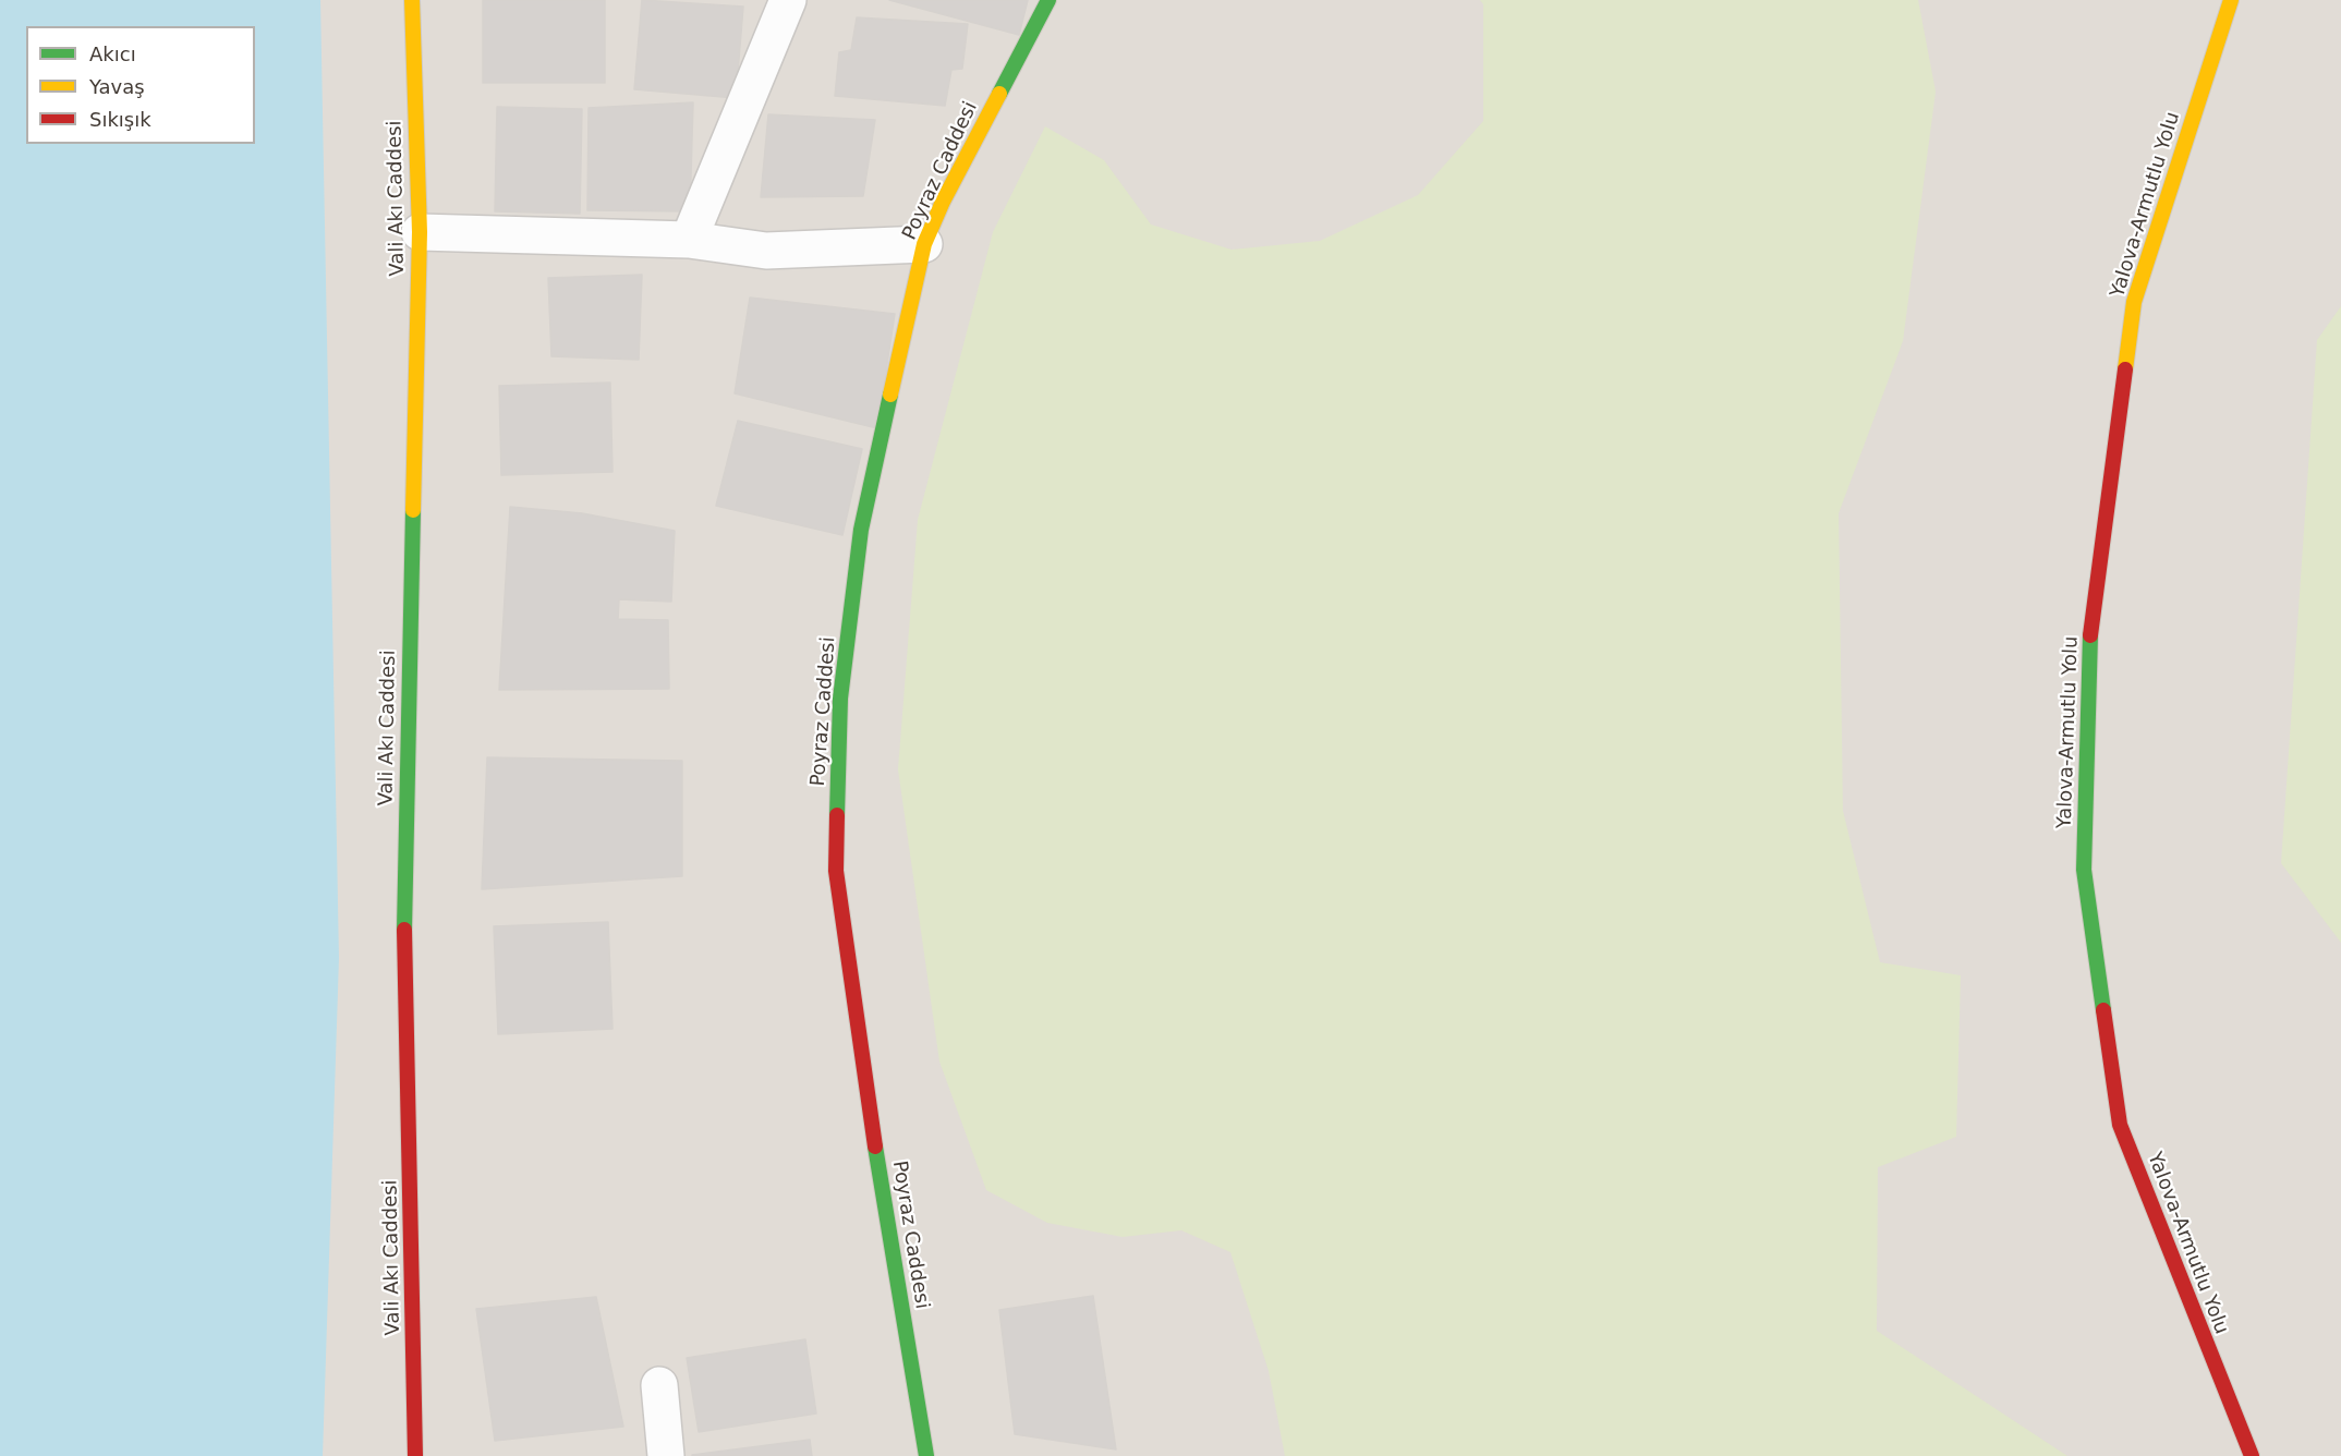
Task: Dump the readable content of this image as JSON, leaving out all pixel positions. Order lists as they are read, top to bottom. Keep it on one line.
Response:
{"streets":{"street":["Poyraz Caddesi","Vali Akı Caddesi","Yalova-Armutlu Yolu"]},"legend":["Akıcı","Yavaş","Sıkışık"]}
